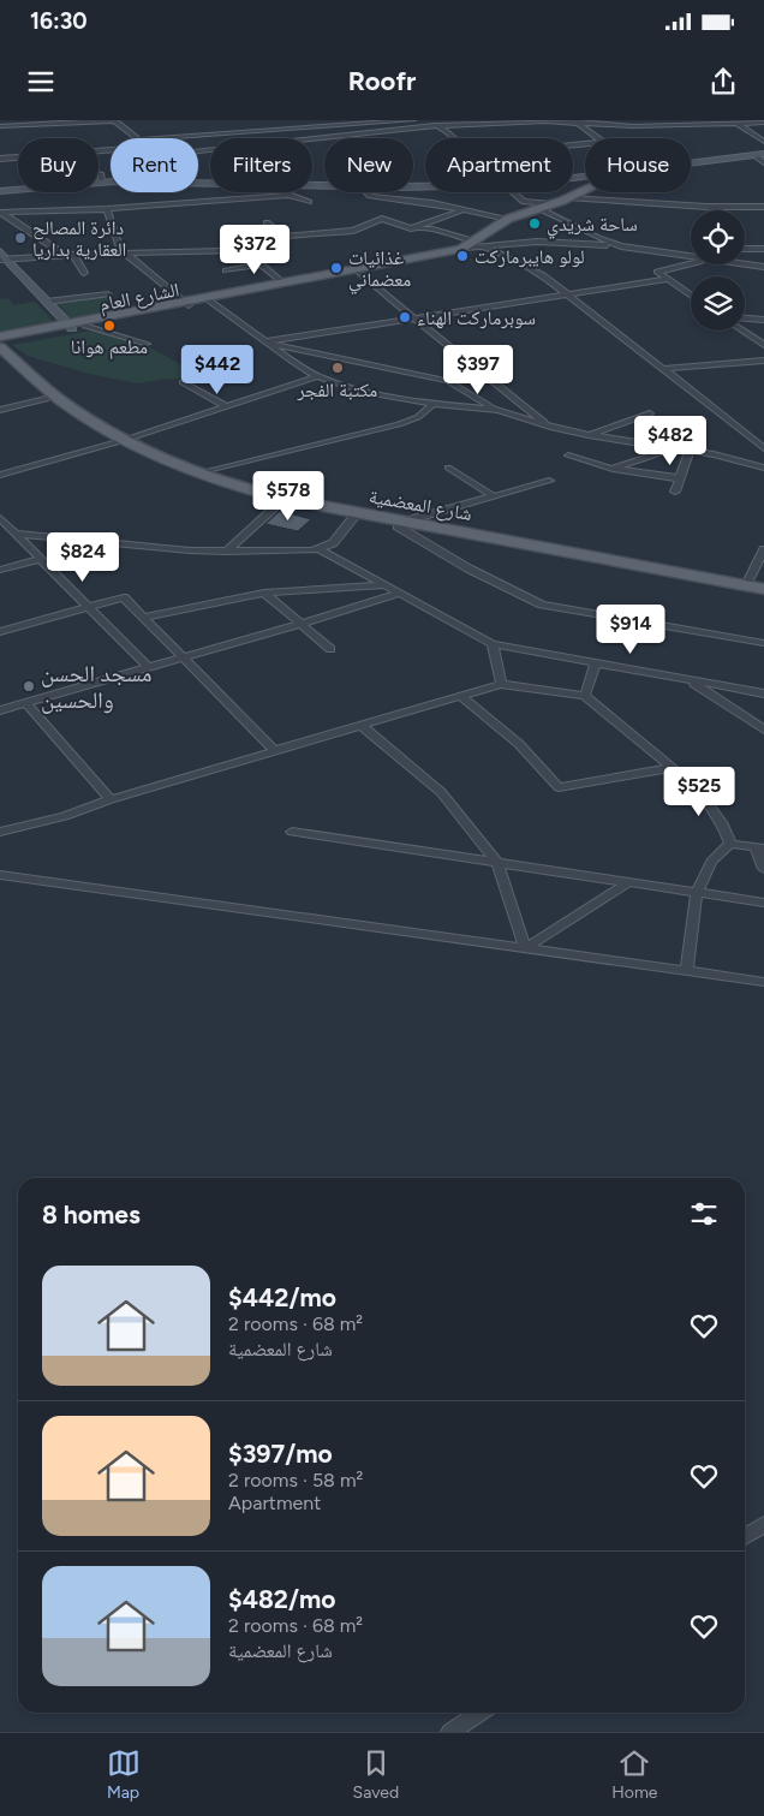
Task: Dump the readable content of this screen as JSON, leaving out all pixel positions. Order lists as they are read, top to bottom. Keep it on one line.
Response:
{"streets":{"main road":["الشارع العام","شارع المعضمية"]},"places":["ساحة شريدي","دائرة المصالح العقارية بداريا","لولو هايبرماركت","غذائيات معضماني","سوبرماركت الهناء","مطعم هوانا","مكتبة الفجر","مسجد الحسن والحسين"],"page":{"status":"16:30","header":"Roofr","chip":["Buy","Rent","Filters","New","Apartment","House"],"price":["$372","$442","$397","$482","$578","$824","$914","$525"],"heading":"8 homes","list":[{"name":"$442/mo","note":"2 rooms · 68 m² · شارع المعضمية"},{"name":"$397/mo","note":"2 rooms · 58 m² · Apartment"},{"name":"$482/mo","note":"2 rooms · 68 m² · شارع المعضمية"}],"tabs":["Map","Saved","Home"]}}
